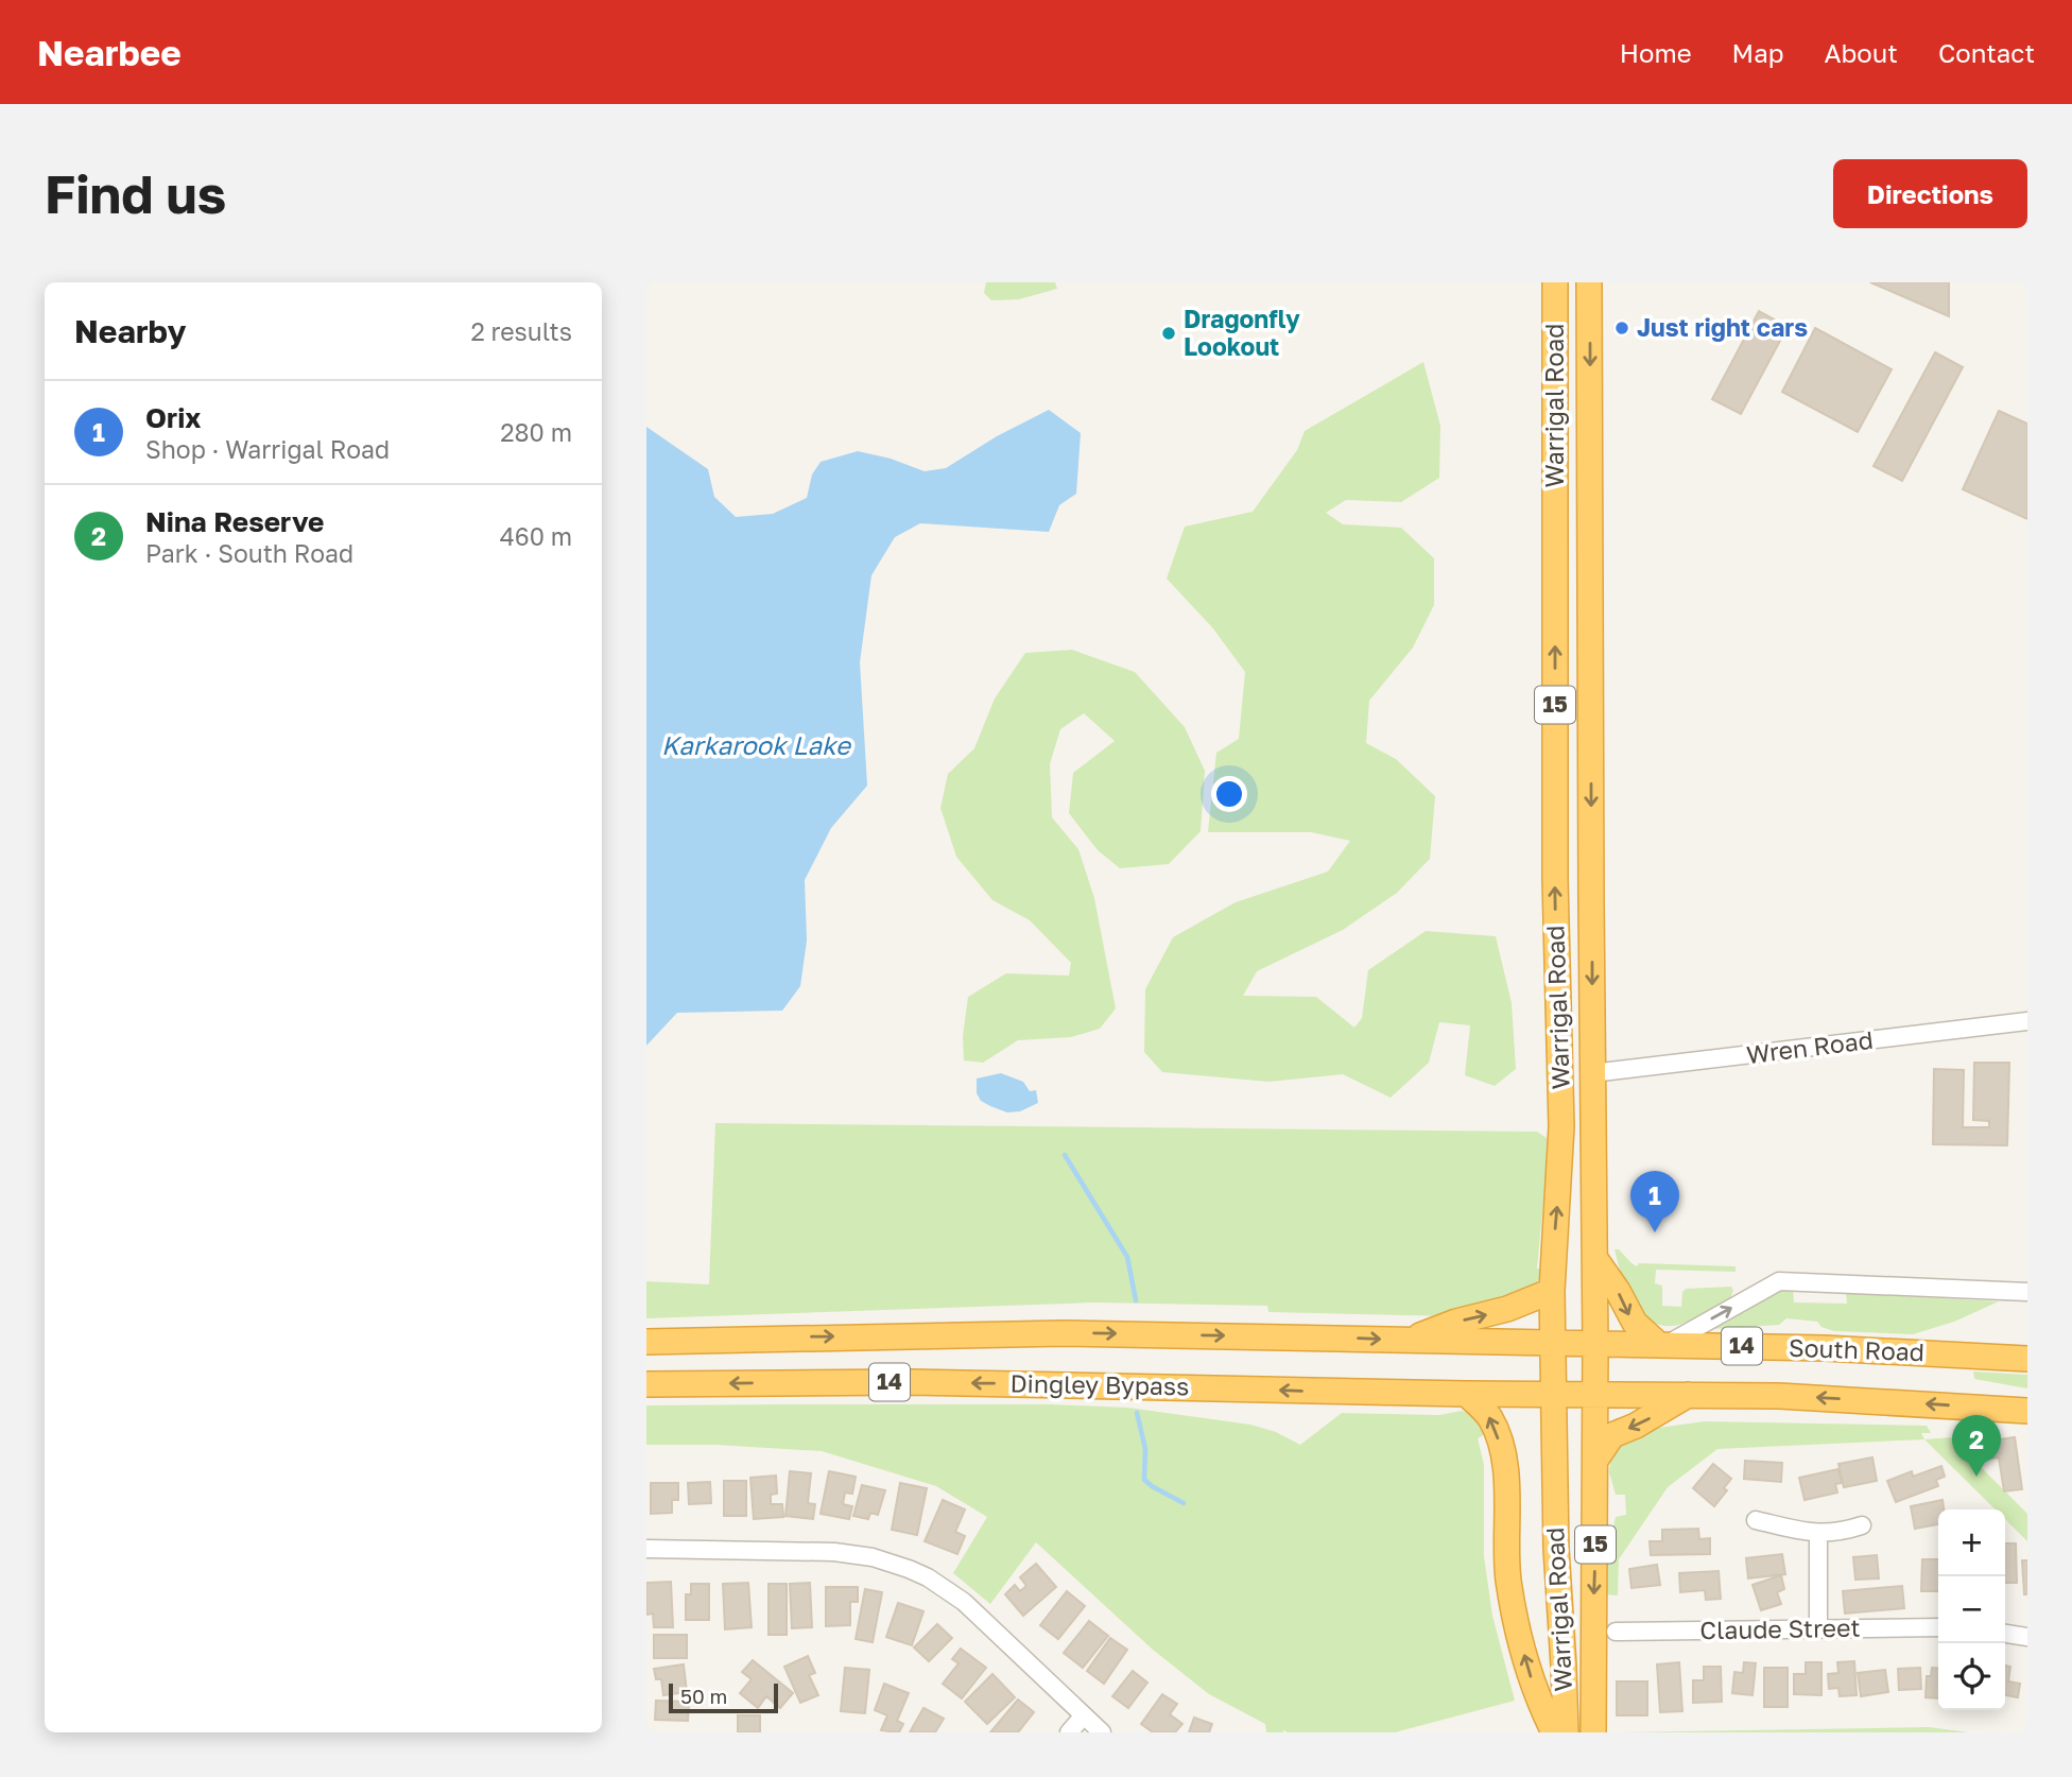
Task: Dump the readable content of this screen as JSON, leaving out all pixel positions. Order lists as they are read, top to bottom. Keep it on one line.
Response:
{"streets":{"highway":["Warrigal Road","15","14","South Road","Dingley Bypass"],"street":["Wren Road","Claude Street"]},"crossings":[["Warrigal Road","Wren Road"],["Warrigal Road","14"],["Warrigal Road","South Road"],["Warrigal Road","Dingley Bypass"],["14","South Road"],["South Road","Dingley Bypass"]],"water":["Karkarook Lake"],"places":["Just right cars","Dragonfly Lookout"],"scale_bar":"50 m","page":{"header":"Nearbee","nav":["Home","Map","About","Contact"],"buttons":"Directions","title":"Find us","heading":["Nearby","2 results"],"list":[{"mark":"1","name":"Orix","note":"Shop · Warrigal Road","value":"280 m"},{"mark":"2","name":"Nina Reserve","note":"Park · South Road","value":"460 m"}],"pins":["1","2"],"map_buttons":["+","−"],"scale":"50 m"}}
